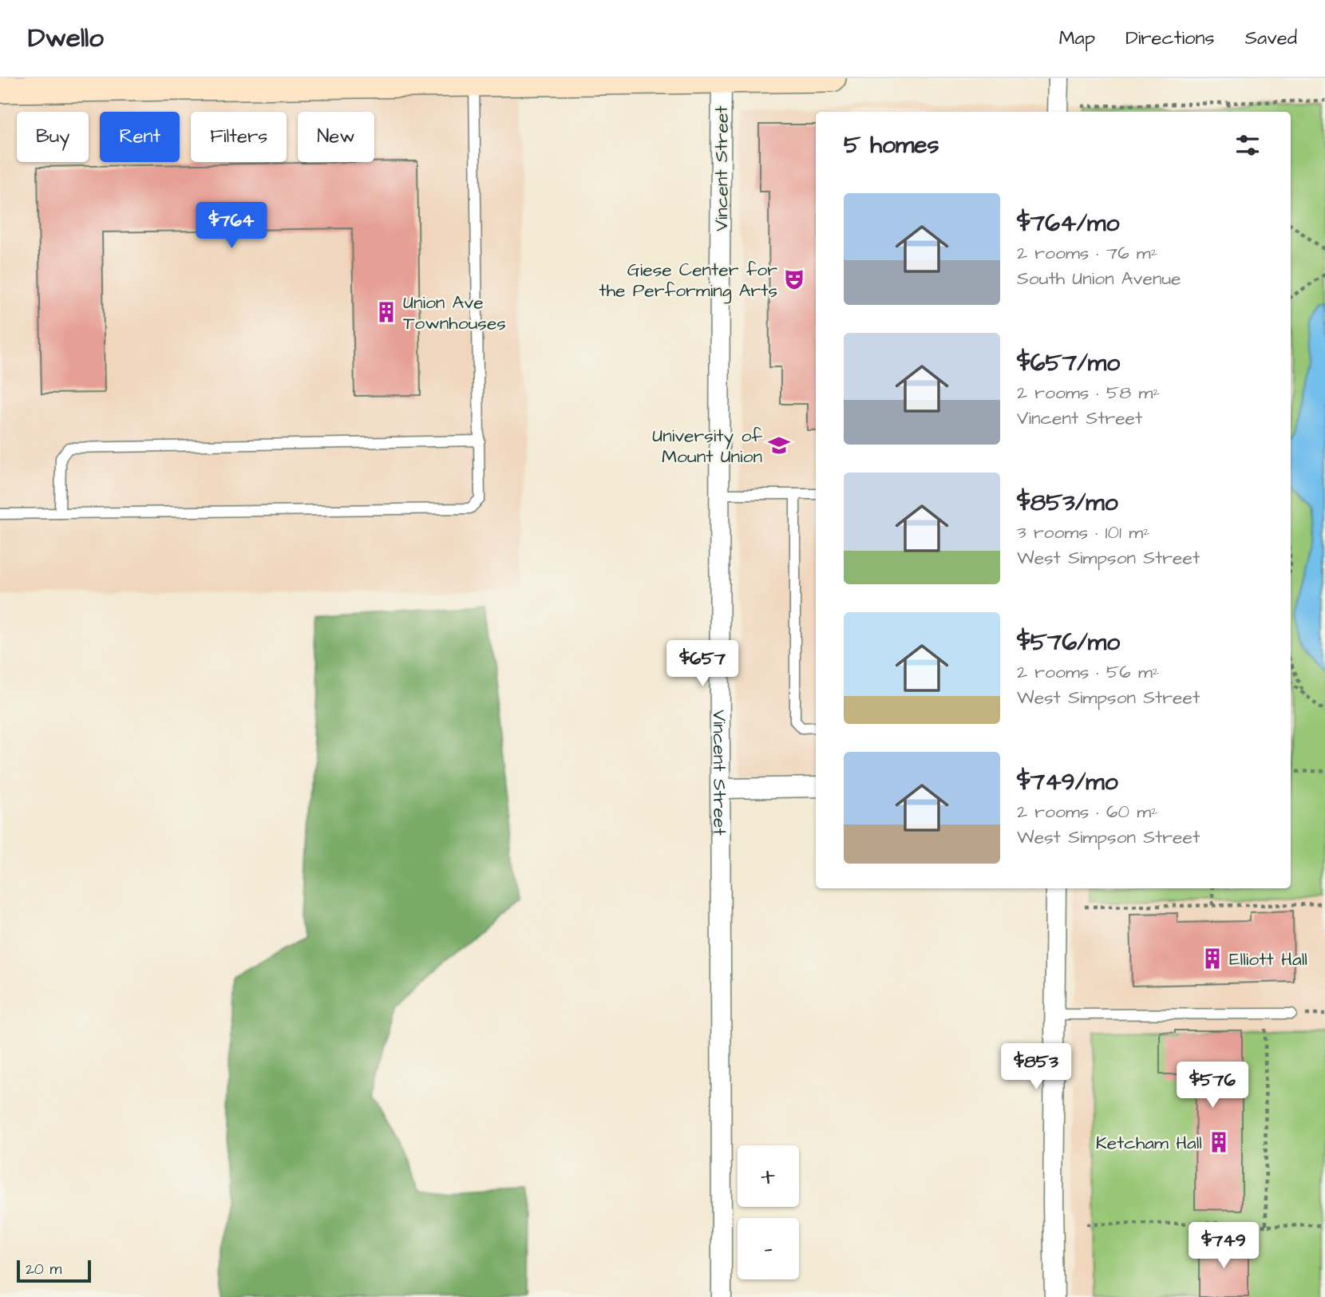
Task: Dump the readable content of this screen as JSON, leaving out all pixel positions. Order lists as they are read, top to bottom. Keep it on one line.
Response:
{"streets":{"street":["Vincent Street"]},"places":{"theatre":["Giese Center for the Performing Arts"],"building":["Union Ave Townhouses","Elliott Hall","Ketcham Hall"],"school or university":["University of Mount Union"]},"scale_bar":"20 m","page":{"header":"Dwello","nav":["Map","Directions","Saved"],"chip":["Buy","Rent","Filters","New"],"heading":"5 homes","list":[{"name":"$764/mo","note":"2 rooms · 76 m² · South Union Avenue"},{"name":"$657/mo","note":"2 rooms · 58 m² · Vincent Street"},{"name":"$853/mo","note":"3 rooms · 101 m² · West Simpson Street"},{"name":"$576/mo","note":"2 rooms · 56 m² · West Simpson Street"},{"name":"$749/mo","note":"2 rooms · 60 m² · West Simpson Street"}],"price":["$764","$657","$853","$576","$749"],"map_buttons":["+","−"],"scale":"20 m"}}
